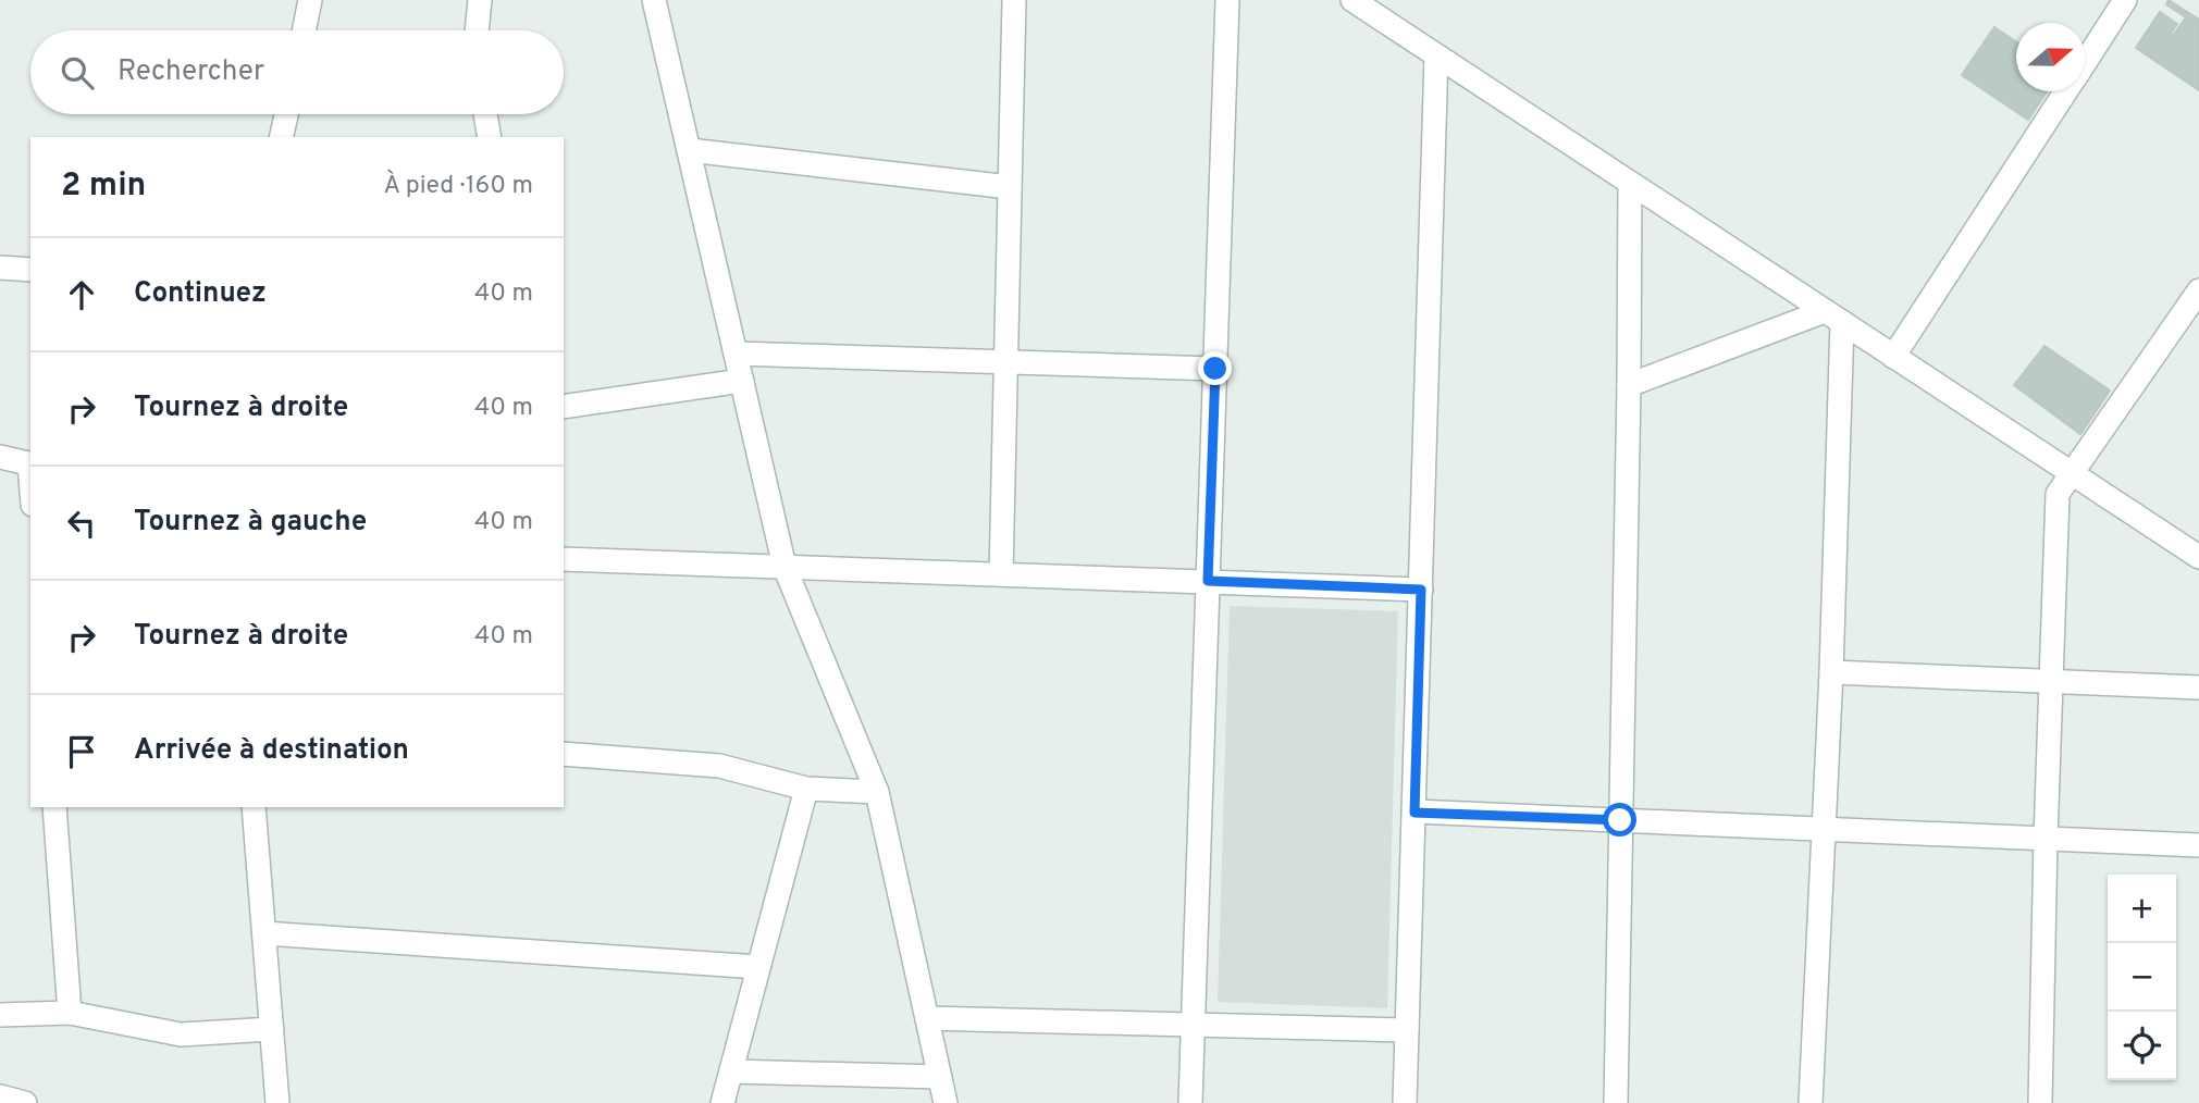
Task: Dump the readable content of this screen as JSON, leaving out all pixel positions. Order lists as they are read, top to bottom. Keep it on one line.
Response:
{"north":"right","page":{"search":"Rechercher","heading":["2 min","À pied · 160 m"],"list":[["Continuez","40 m"],["Tournez à droite","40 m"],["Tournez à gauche","40 m"],["Tournez à droite","40 m"],"Arrivée à destination"],"map_buttons":["+","−"]}}
